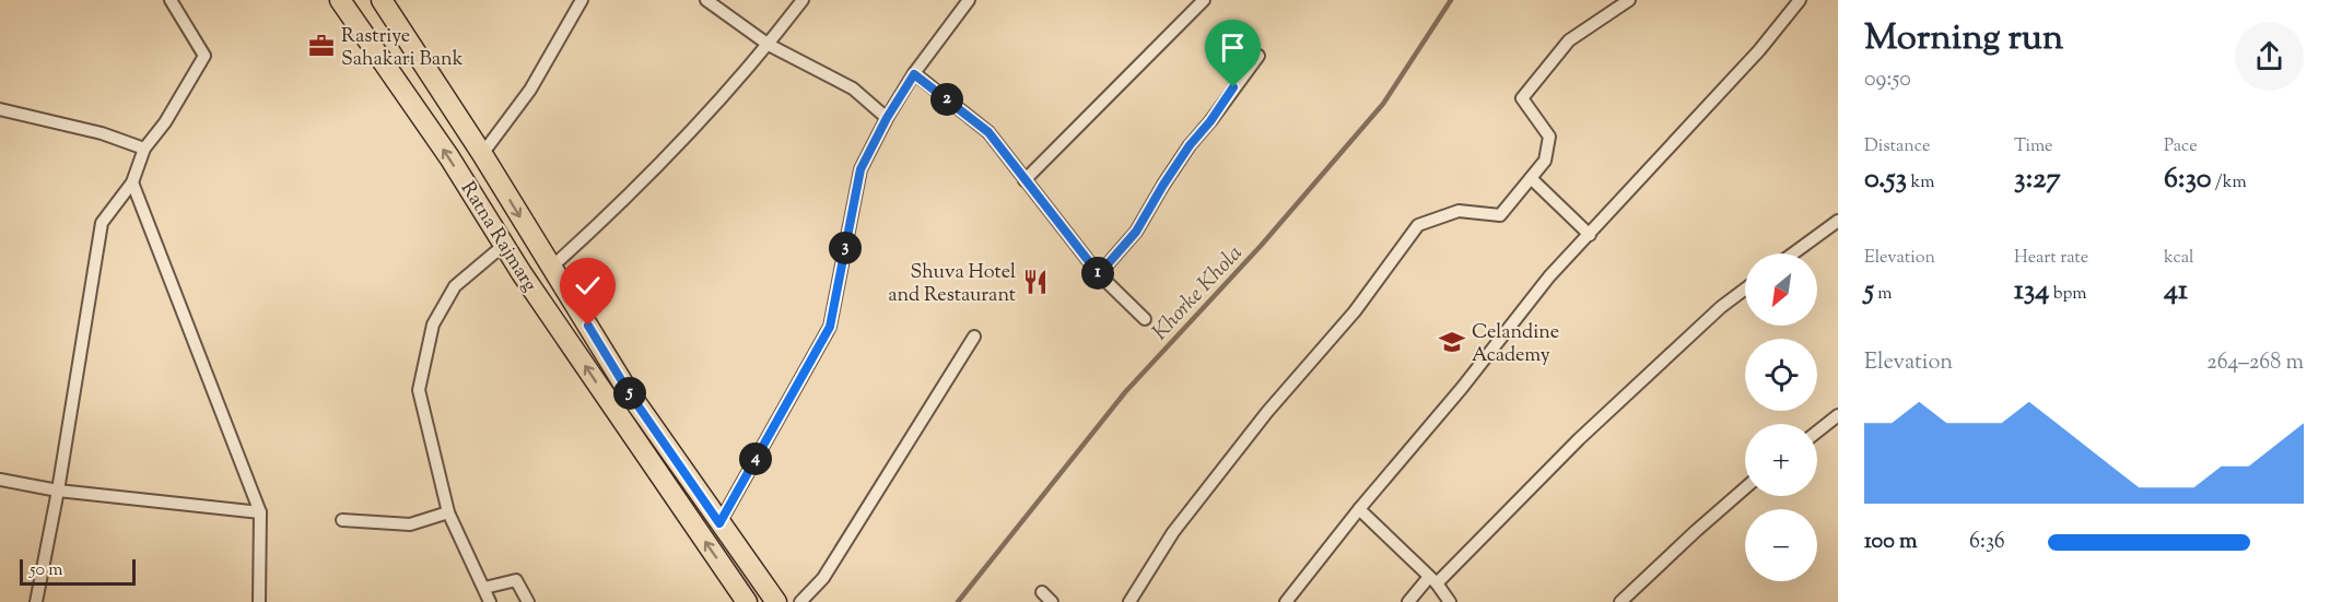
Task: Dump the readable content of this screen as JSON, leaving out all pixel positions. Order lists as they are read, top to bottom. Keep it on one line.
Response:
{"streets":{"main road":["Ratna Rajmarg"]},"water":["Khorke Khola"],"places":{"office":["Rastriye Sahakari Bank"],"restaurant":["Shuva Hotel and Restaurant"],"school or university":["Celandine Academy"]},"scale_bar":"50 m","north":"bottom left","page":{"heading":["Morning run","09:50"],"pins":["2","3","1","5","4"],"stats":[["Distance","0.53 km"],["Time","3:27"],["Pace","6:30 /km"],["Elevation","5 m"],["Heart rate","134 bpm"],["kcal","41"]],"map_buttons":["+","−"],"chart":["Elevation","264–268 m"],"list":[{"name":"100 m","note":"6:36"}],"scale":"50 m"}}
